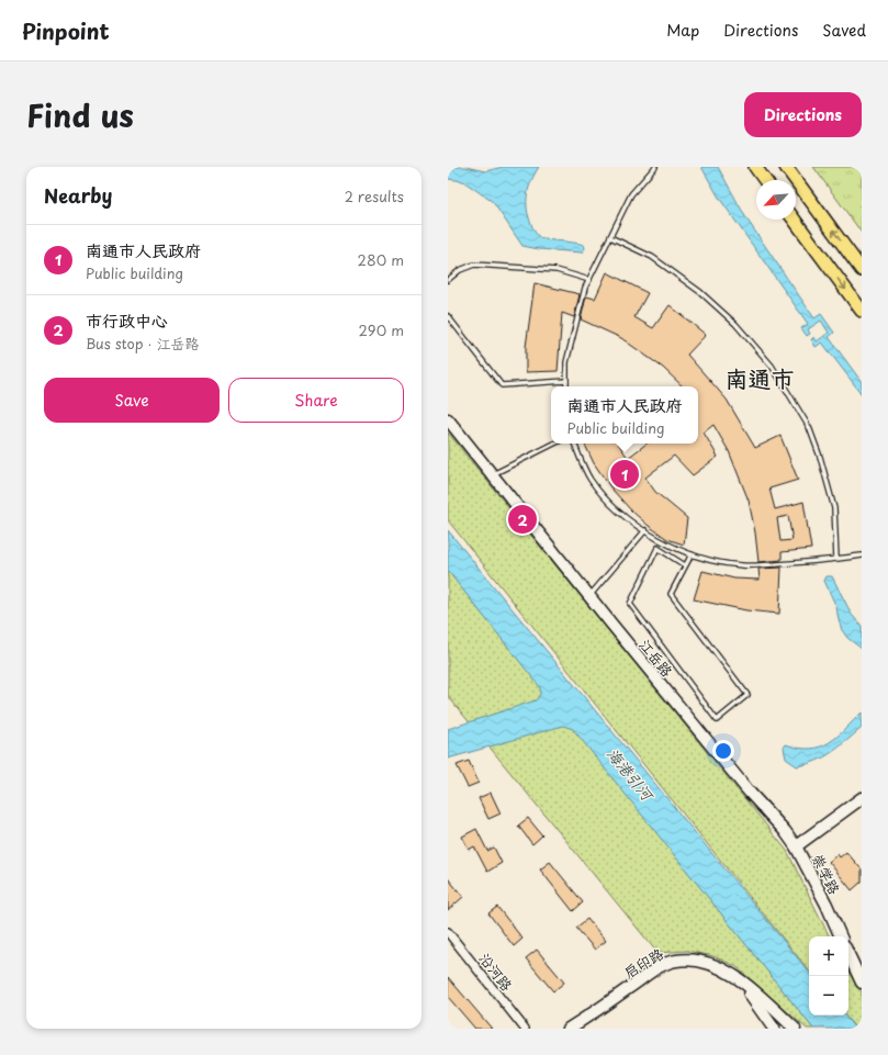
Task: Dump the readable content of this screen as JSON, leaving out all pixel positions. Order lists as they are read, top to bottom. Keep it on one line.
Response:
{"streets":{"street":["江岳路","崇学路","启印路","沿河路"]},"crossings":[["江岳路","崇学路"]],"districts":["南通市"],"water":["海港引河"],"north":"bottom left","page":{"header":"Pinpoint","nav":["Map","Directions","Saved"],"title":"Find us","buttons":["Directions",["Save","Share"]],"heading":["Nearby","2 results"],"list":[{"mark":"1","name":"南通市人民政府","note":"Public building","value":"280 m"},{"mark":"2","name":"市行政中心","note":"Bus stop · 江岳路","value":"290 m"}],"popup":["南通市人民政府","Public building"],"pins":["1","2"],"map_buttons":["+","−"]}}
